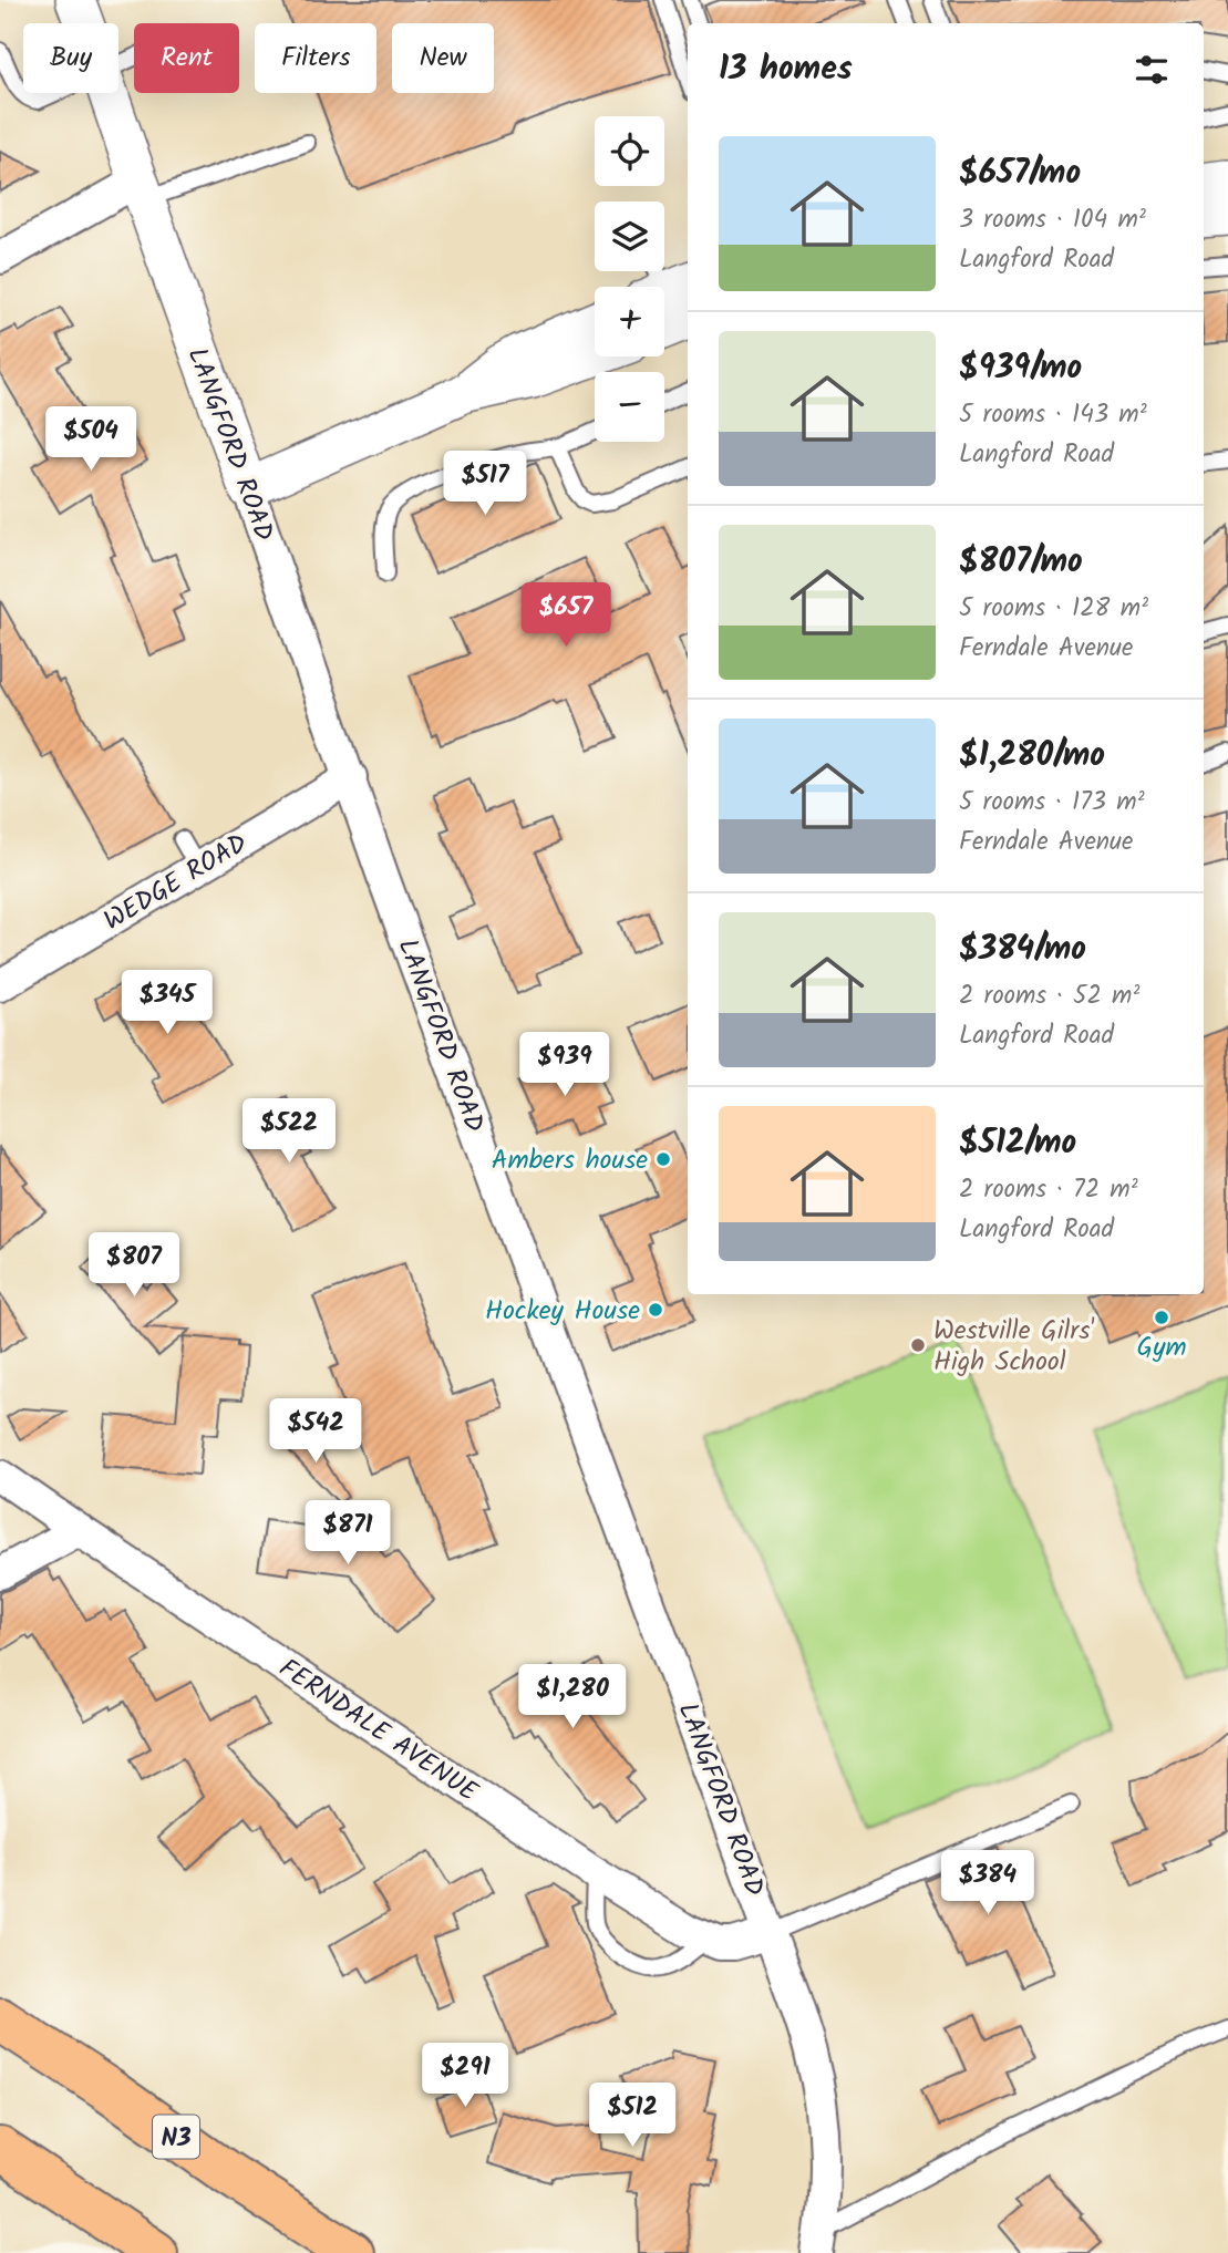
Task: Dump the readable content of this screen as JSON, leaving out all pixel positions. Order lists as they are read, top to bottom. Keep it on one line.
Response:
{"streets":{"highway":["N3"],"street":["LANGFORD ROAD","WEDGE ROAD","FERNDALE AVENUE"]},"crossings":[["LANGFORD ROAD","WEDGE ROAD"],["LANGFORD ROAD","FERNDALE AVENUE"]],"places":["Ambers house","Hockey House","Gym","Westville Gilrs' High School"],"page":{"chip":["Buy","Rent","Filters","New"],"heading":"13 homes","map_buttons":["+","−"],"list":[{"name":"$657/mo","note":"3 rooms · 104 m² · Langford Road"},{"name":"$939/mo","note":"5 rooms · 143 m² · Langford Road"},{"name":"$807/mo","note":"5 rooms · 128 m² · Ferndale Avenue"},{"name":"$1,280/mo","note":"5 rooms · 173 m² · Ferndale Avenue"},{"name":"$384/mo","note":"2 rooms · 52 m² · Langford Road"},{"name":"$512/mo","note":"2 rooms · 72 m² · Langford Road"}],"price":["$504","$517","$657","$345","$939","$522","$807","$542","$871","$1,280","$384","$291","$512"]}}
